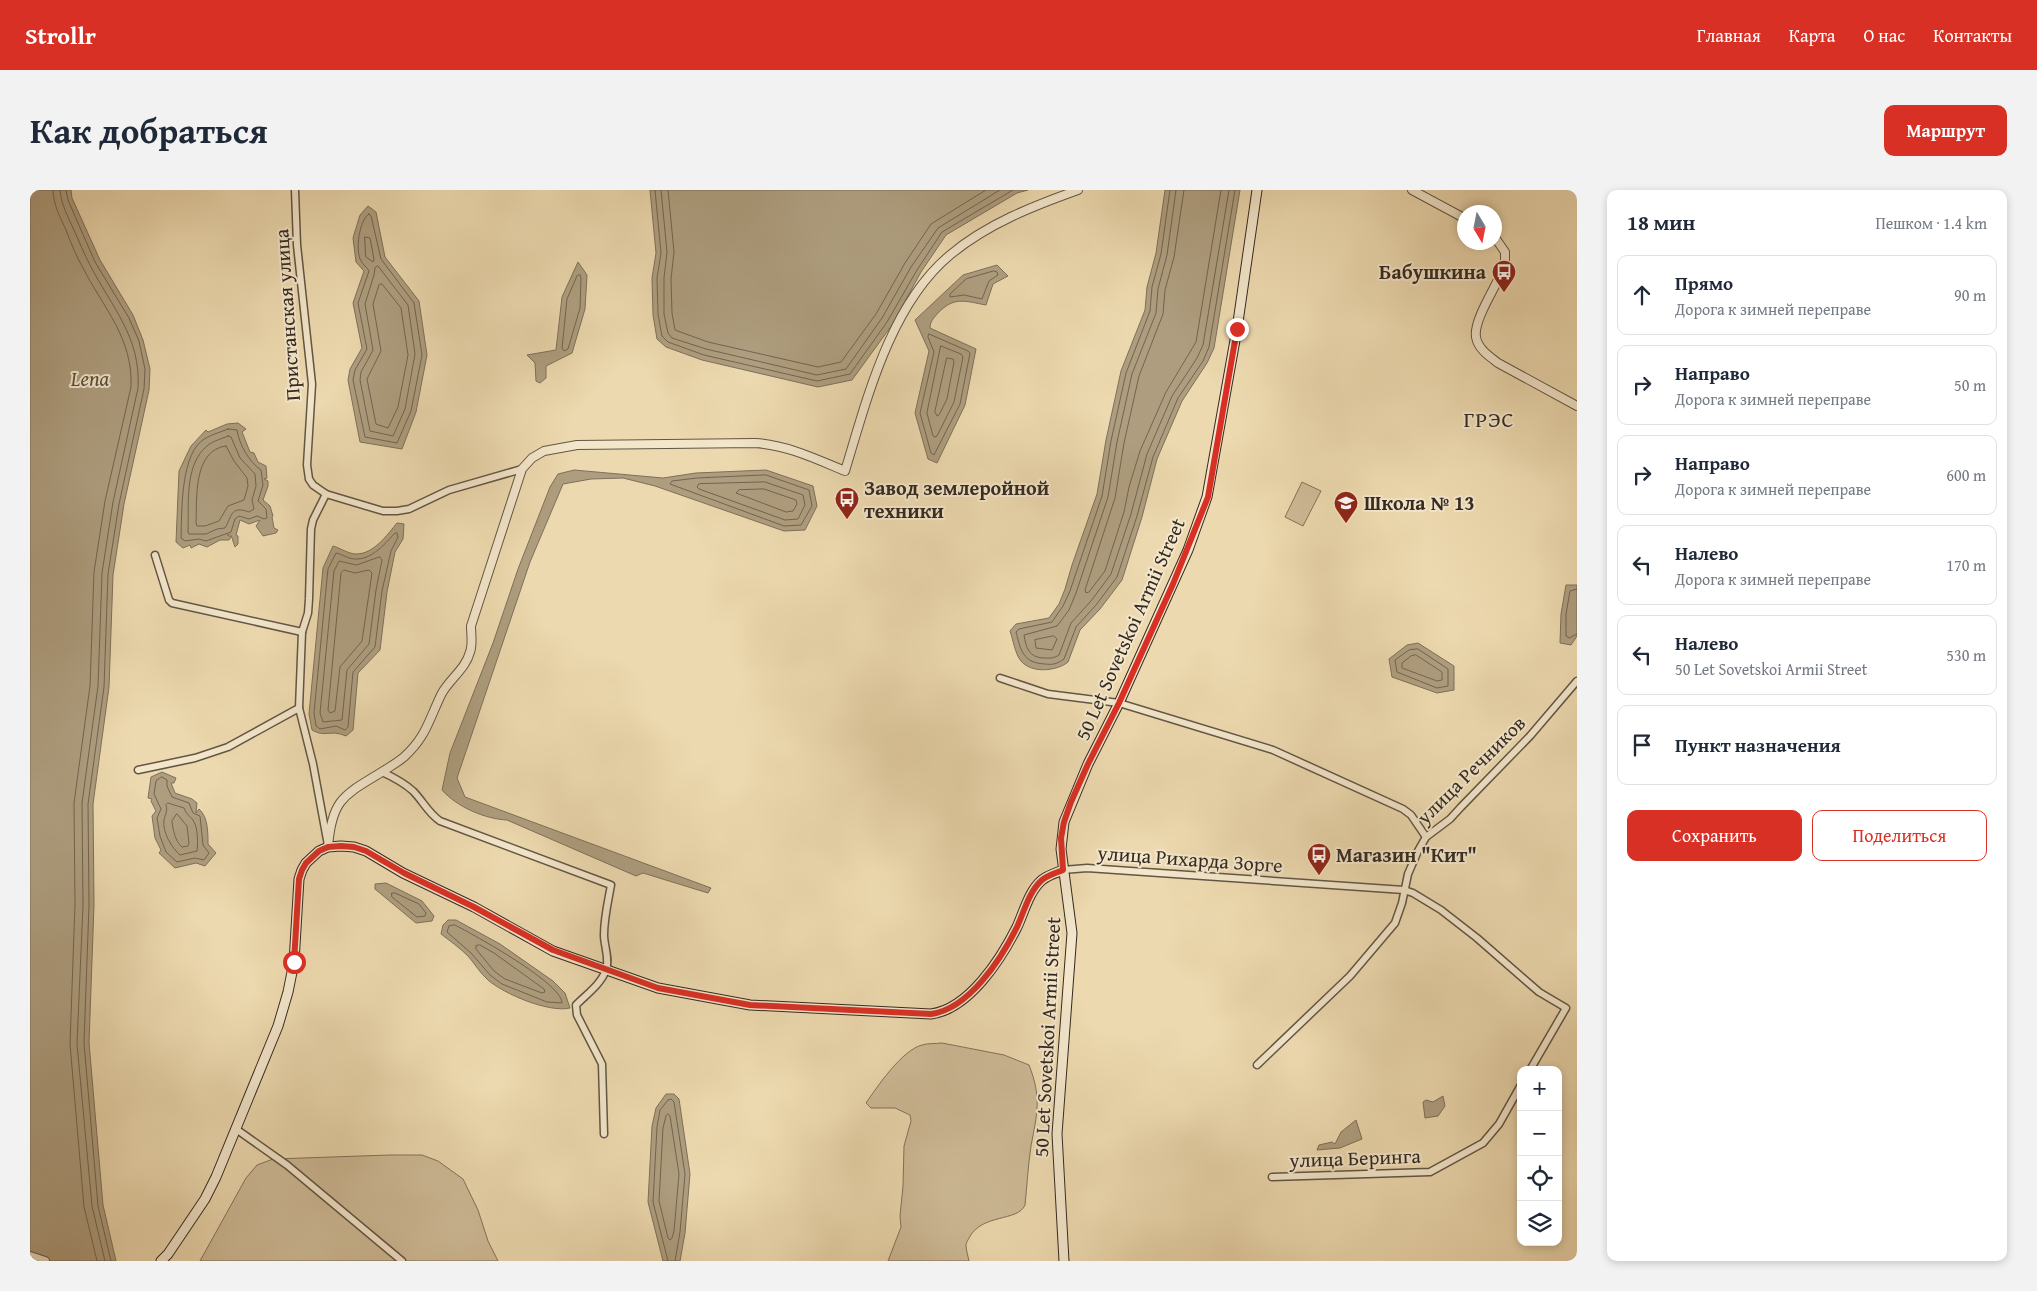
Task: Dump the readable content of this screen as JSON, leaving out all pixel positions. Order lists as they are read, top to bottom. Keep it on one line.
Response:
{"streets":{"main road":["50 Let Sovetskoi Armii Street"],"street":["Пристанская улица","улица Речников","улица Рихарда Зорге","улица Беринга"]},"crossings":[["50 Let Sovetskoi Armii Street","улица Рихарда Зорге"],["улица Речников","улица Рихарда Зорге"]],"districts":["ГРЭС"],"water":["Lena"],"places":{"bus stop":["Бабушкина","Завод землеройной техники","Магазин \"Кит\""],"school or university":["Школа № 13"]},"north":"bottom","page":{"header":"Strollr","nav":["Главная","Карта","О нас","Контакты"],"title":"Как добраться","buttons":["Маршрут",["Сохранить","Поделиться"]],"heading":["18 мин","Пешком · 1.4 km"],"list":[["Прямо","Дорога к зимней переправе","90 m"],["Направо","Дорога к зимней переправе","50 m"],["Направо","Дорога к зимней переправе","600 m"],["Налево","Дорога к зимней переправе","170 m"],["Налево","50 Let Sovetskoi Armii Street","530 m"],"Пункт назначения"],"map_buttons":["+","−"]}}
